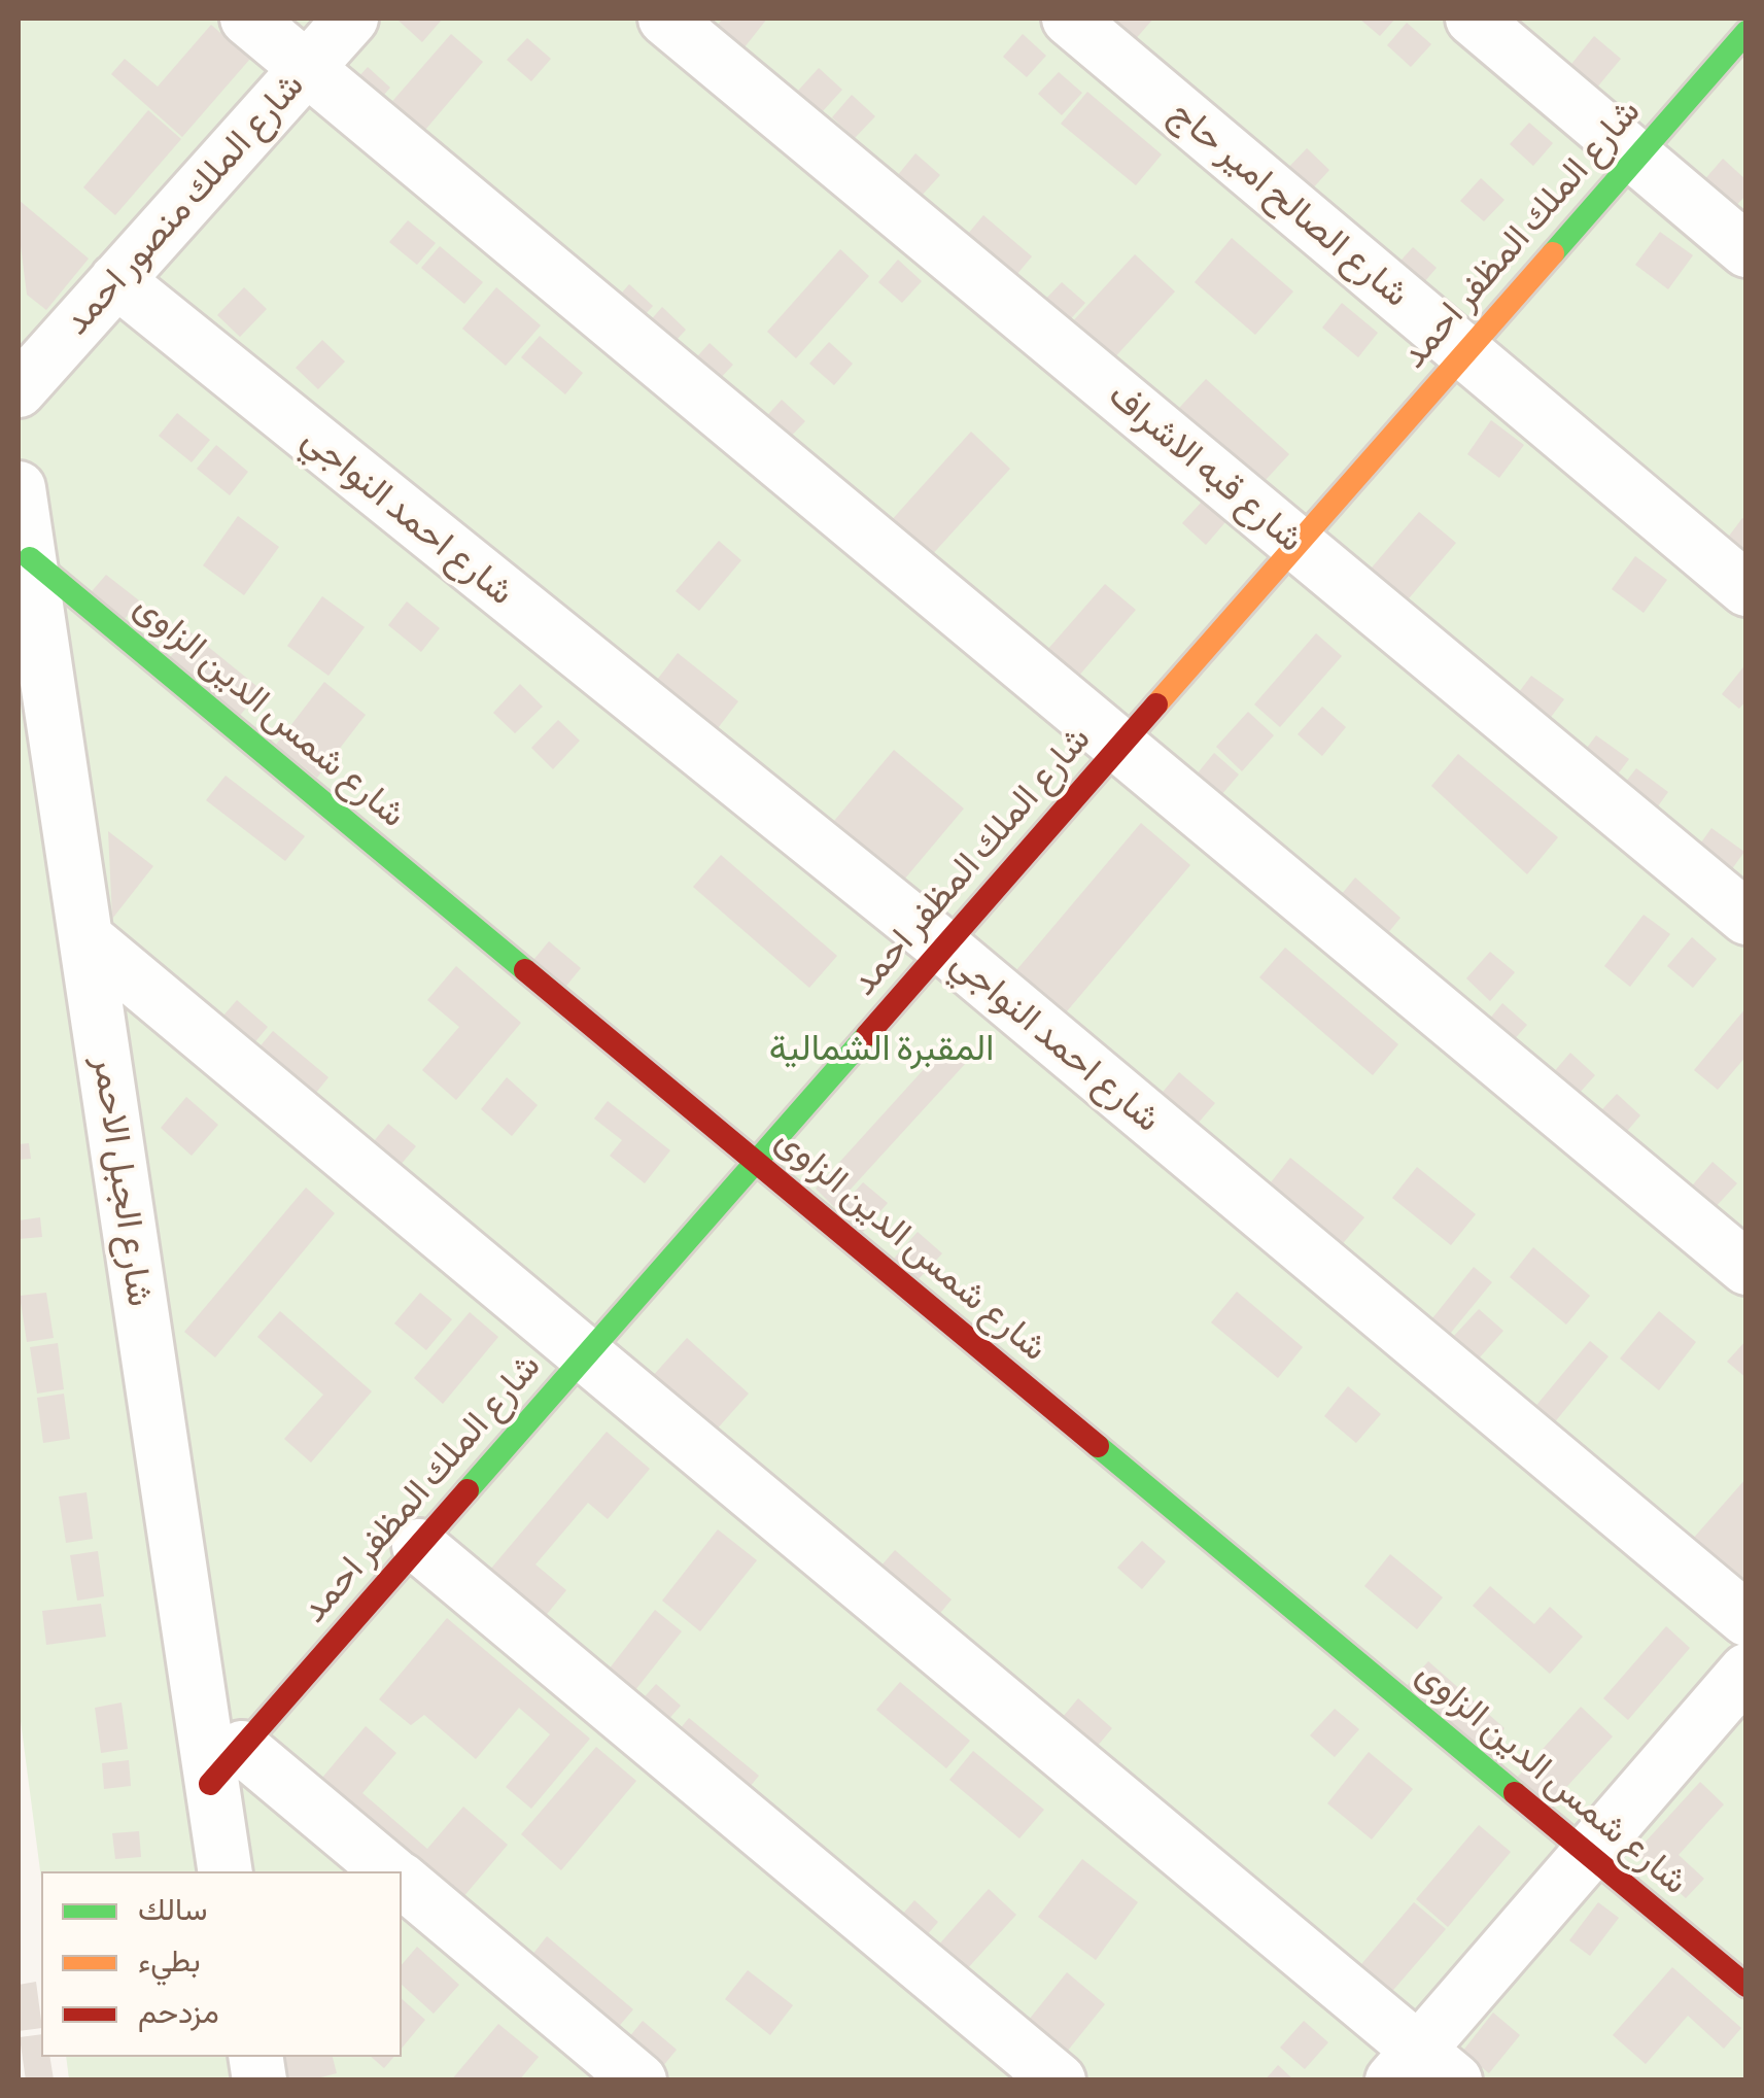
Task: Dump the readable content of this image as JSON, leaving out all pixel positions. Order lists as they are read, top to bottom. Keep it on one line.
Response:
{"streets":{"street":["شارع الملك منصور احمد","شارع الصالح امير حاج","شارع الملك المظفر احمد","شارع قبه الاشراف","شارع احمد النواجي","شارع شمس الدين الزاوى","شارع الجبل الاحمر"]},"crossings":[["شارع الملك منصور احمد","شارع احمد النواجي"],["شارع الصالح امير حاج","شارع الملك المظفر احمد"],["شارع الملك المظفر احمد","شارع قبه الاشراف"],["شارع الملك المظفر احمد","شارع احمد النواجي"],["شارع الملك المظفر احمد","شارع شمس الدين الزاوى"],["شارع الملك المظفر احمد","شارع الجبل الاحمر"],["شارع شمس الدين الزاوى","شارع الجبل الاحمر"]],"parks":["المقبرة الشمالية"],"legend":["سالك","بطيء","مزدحم"]}
